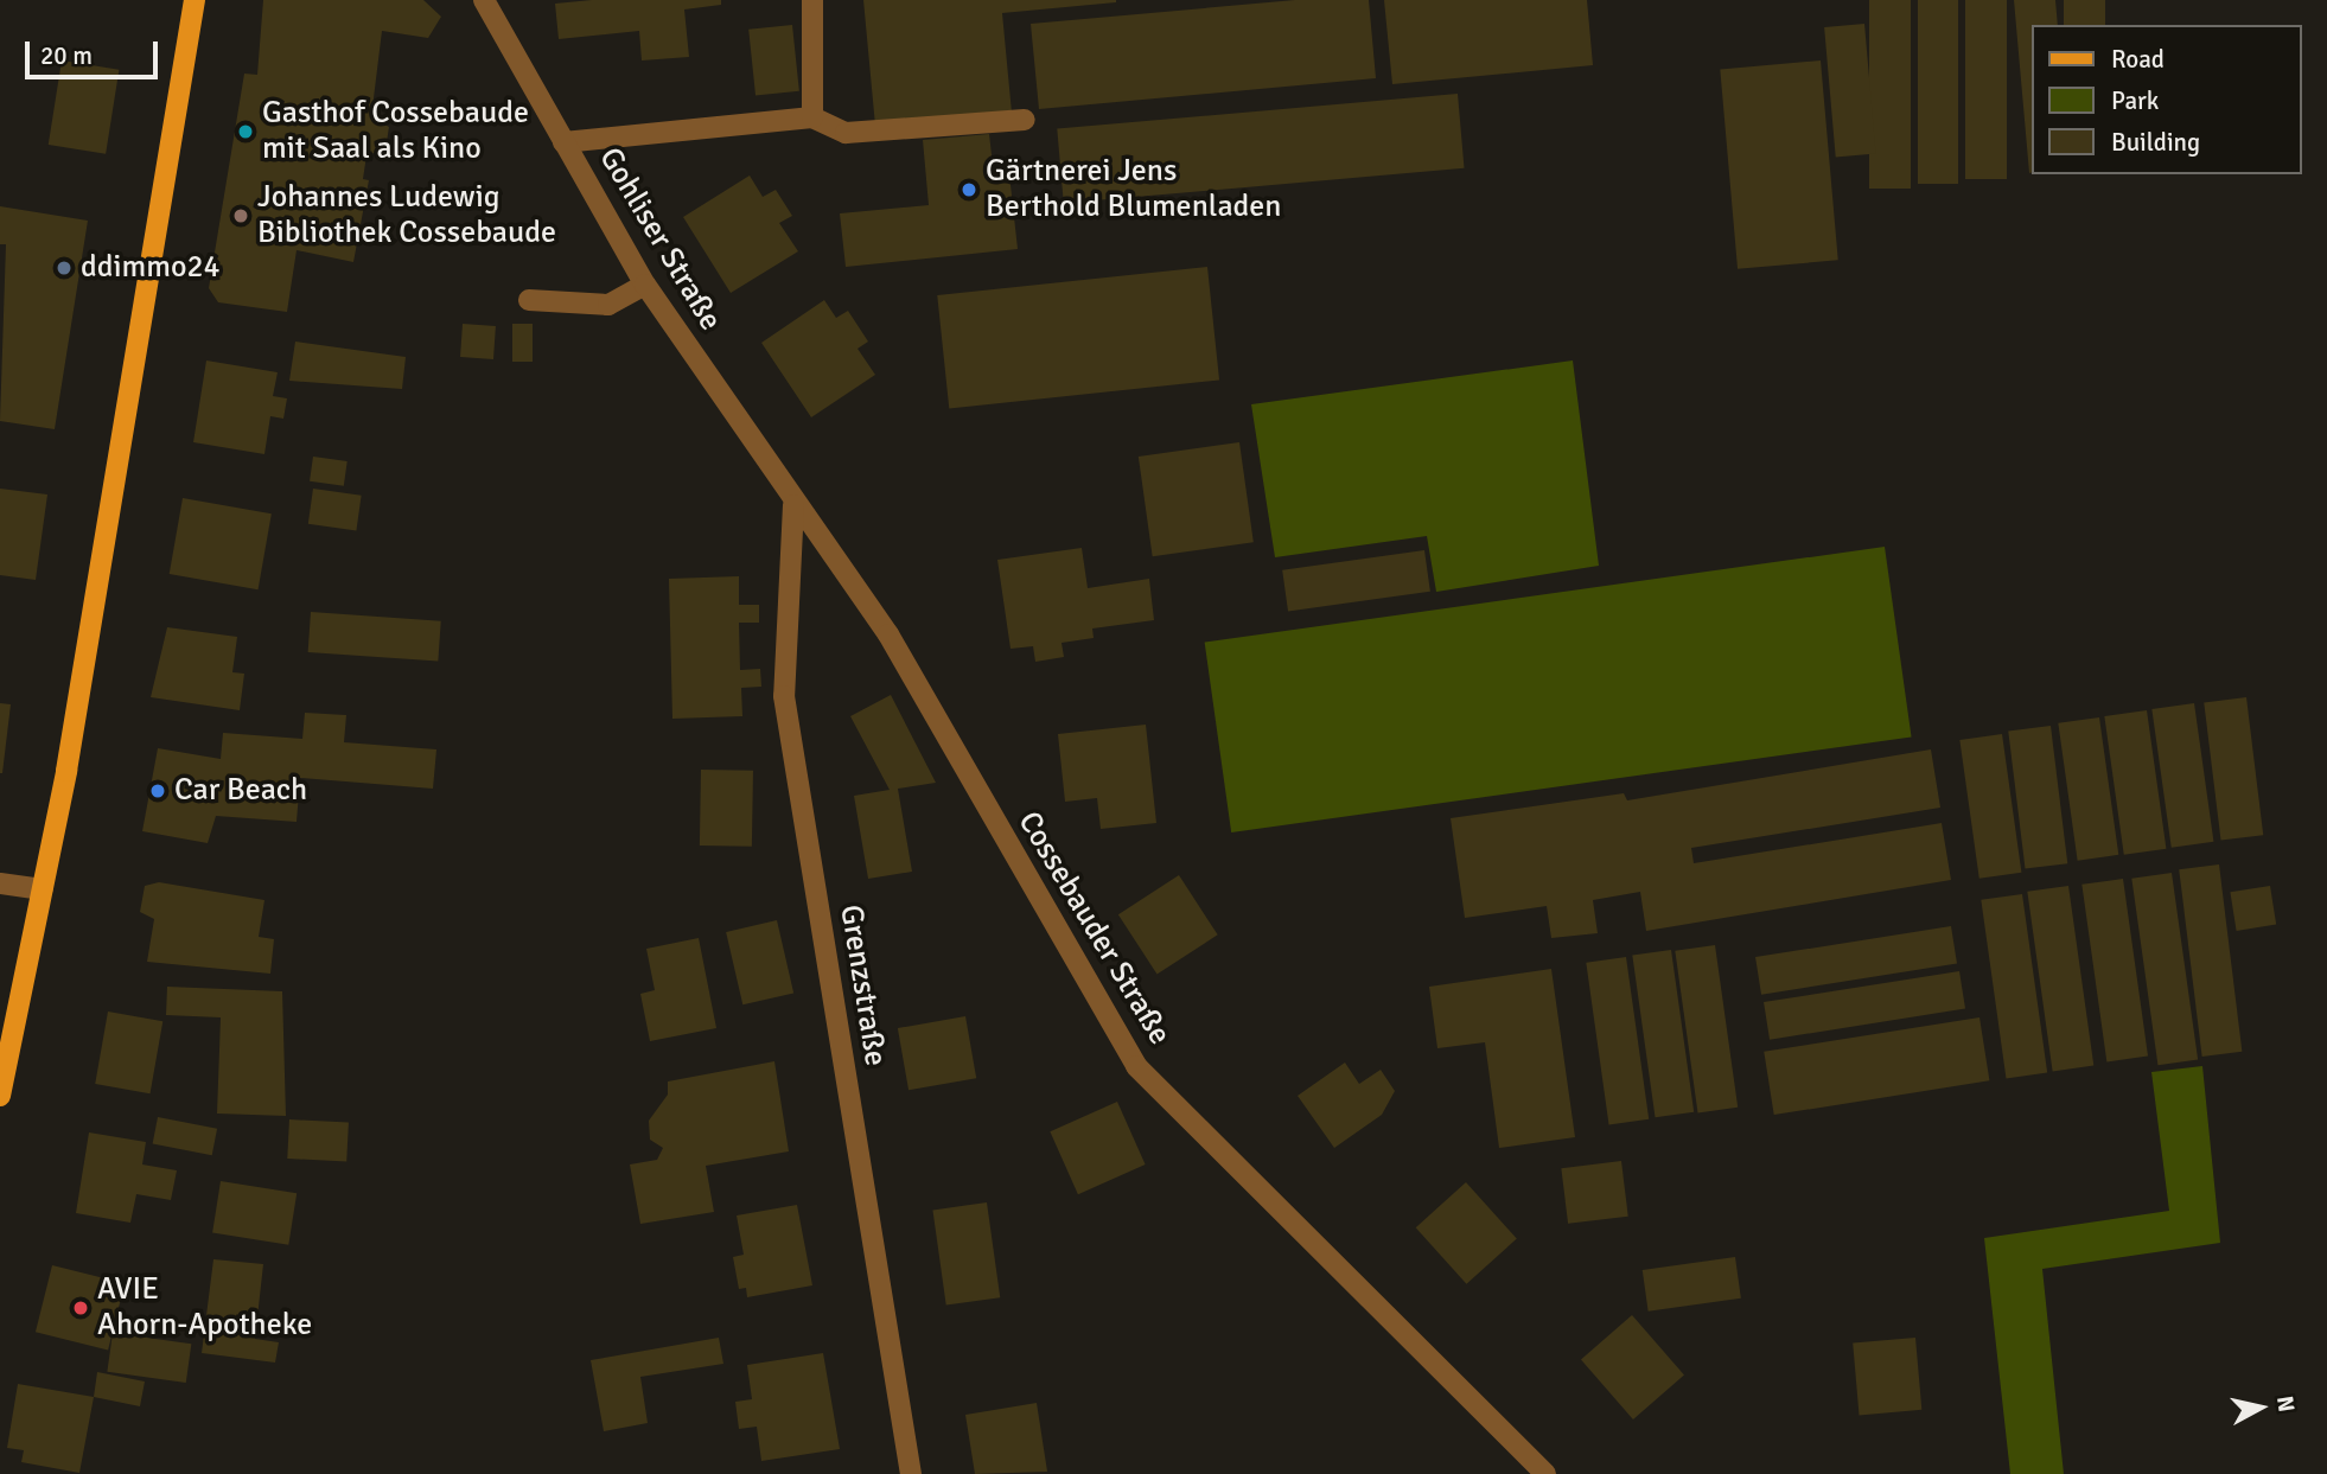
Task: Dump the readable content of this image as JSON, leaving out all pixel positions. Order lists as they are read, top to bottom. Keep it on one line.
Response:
{"streets":{"street":["Gohliser Straße","Cossebauder Straße","Grenzstraße"]},"crossings":[["Gohliser Straße","Cossebauder Straße"],["Gohliser Straße","Grenzstraße"],["Cossebauder Straße","Grenzstraße"]],"places":["Gasthof Cossebaude mit Saal als Kino","Gärtnerei Jens Berthold Blumenladen","Johannes Ludewig Bibliothek Cossebaude","ddimmo24","Car Beach","AVIE Ahorn-Apotheke"],"legend":["Road","Park","Building"],"scale_bar":"20 m","north":"right"}
